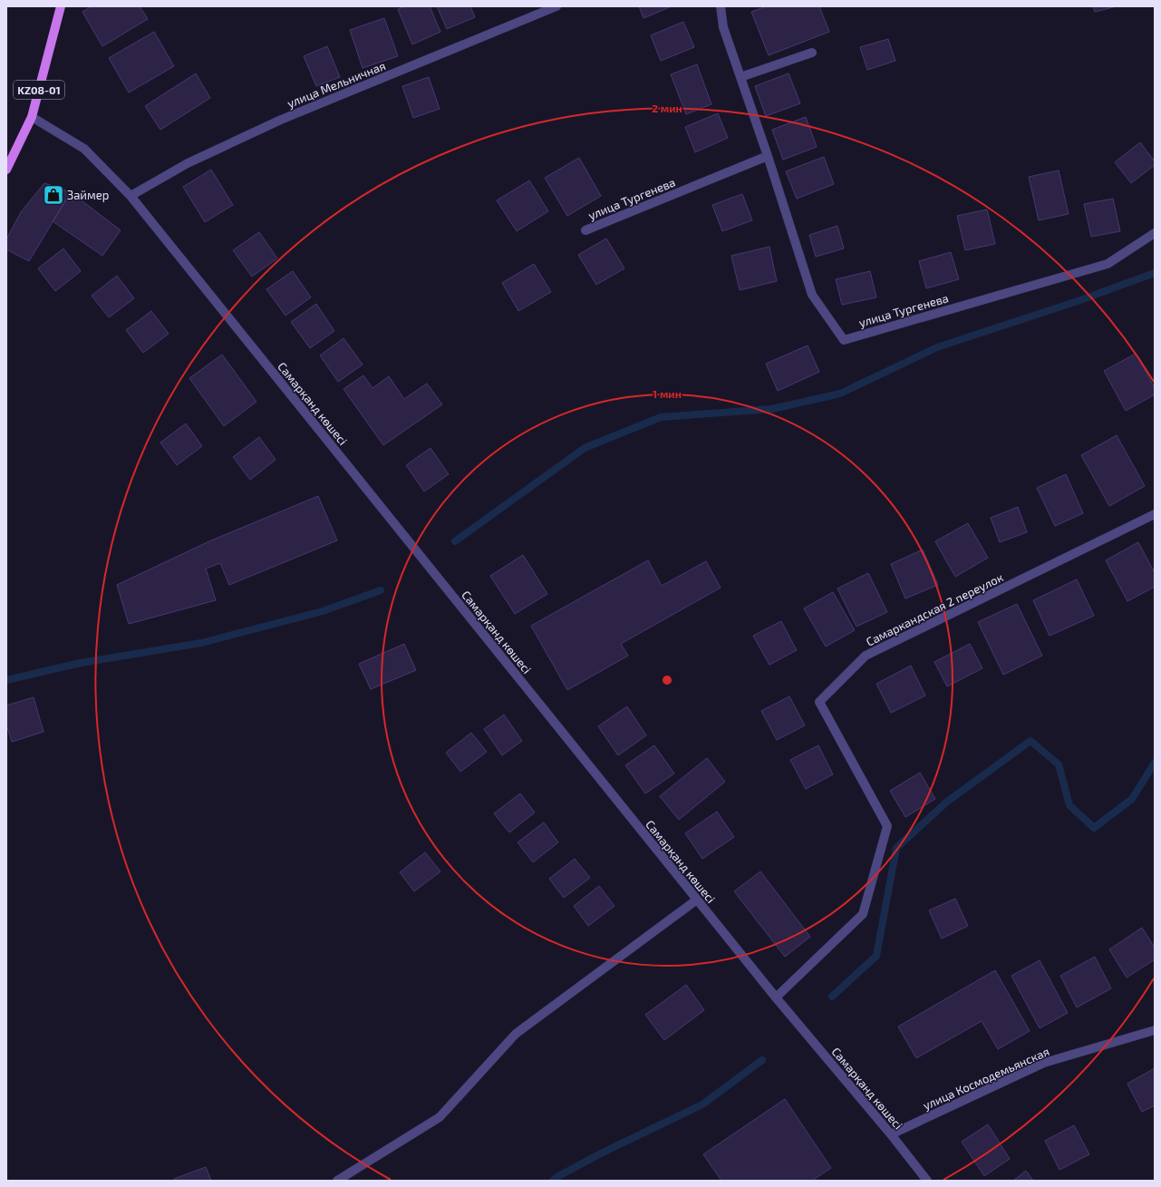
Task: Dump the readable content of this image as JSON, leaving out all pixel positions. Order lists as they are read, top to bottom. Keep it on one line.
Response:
{"streets":{"main road":["KZ08-01"],"street":["улица Мельничная","улица Тургенева","Самарқанд көшесі","Самаркандская 2 переулок","улица Космодемьянская"]},"crossings":[["улица Мельничная","Самарқанд көшесі"],["KZ08-01","Самарқанд көшесі"],["Самарқанд көшесі","Самаркандская 2 переулок"],["Самарқанд көшесі","улица Космодемьянская"]],"places":{"shop":["Займер"]},"rings":["2 мин","1 мин"]}
